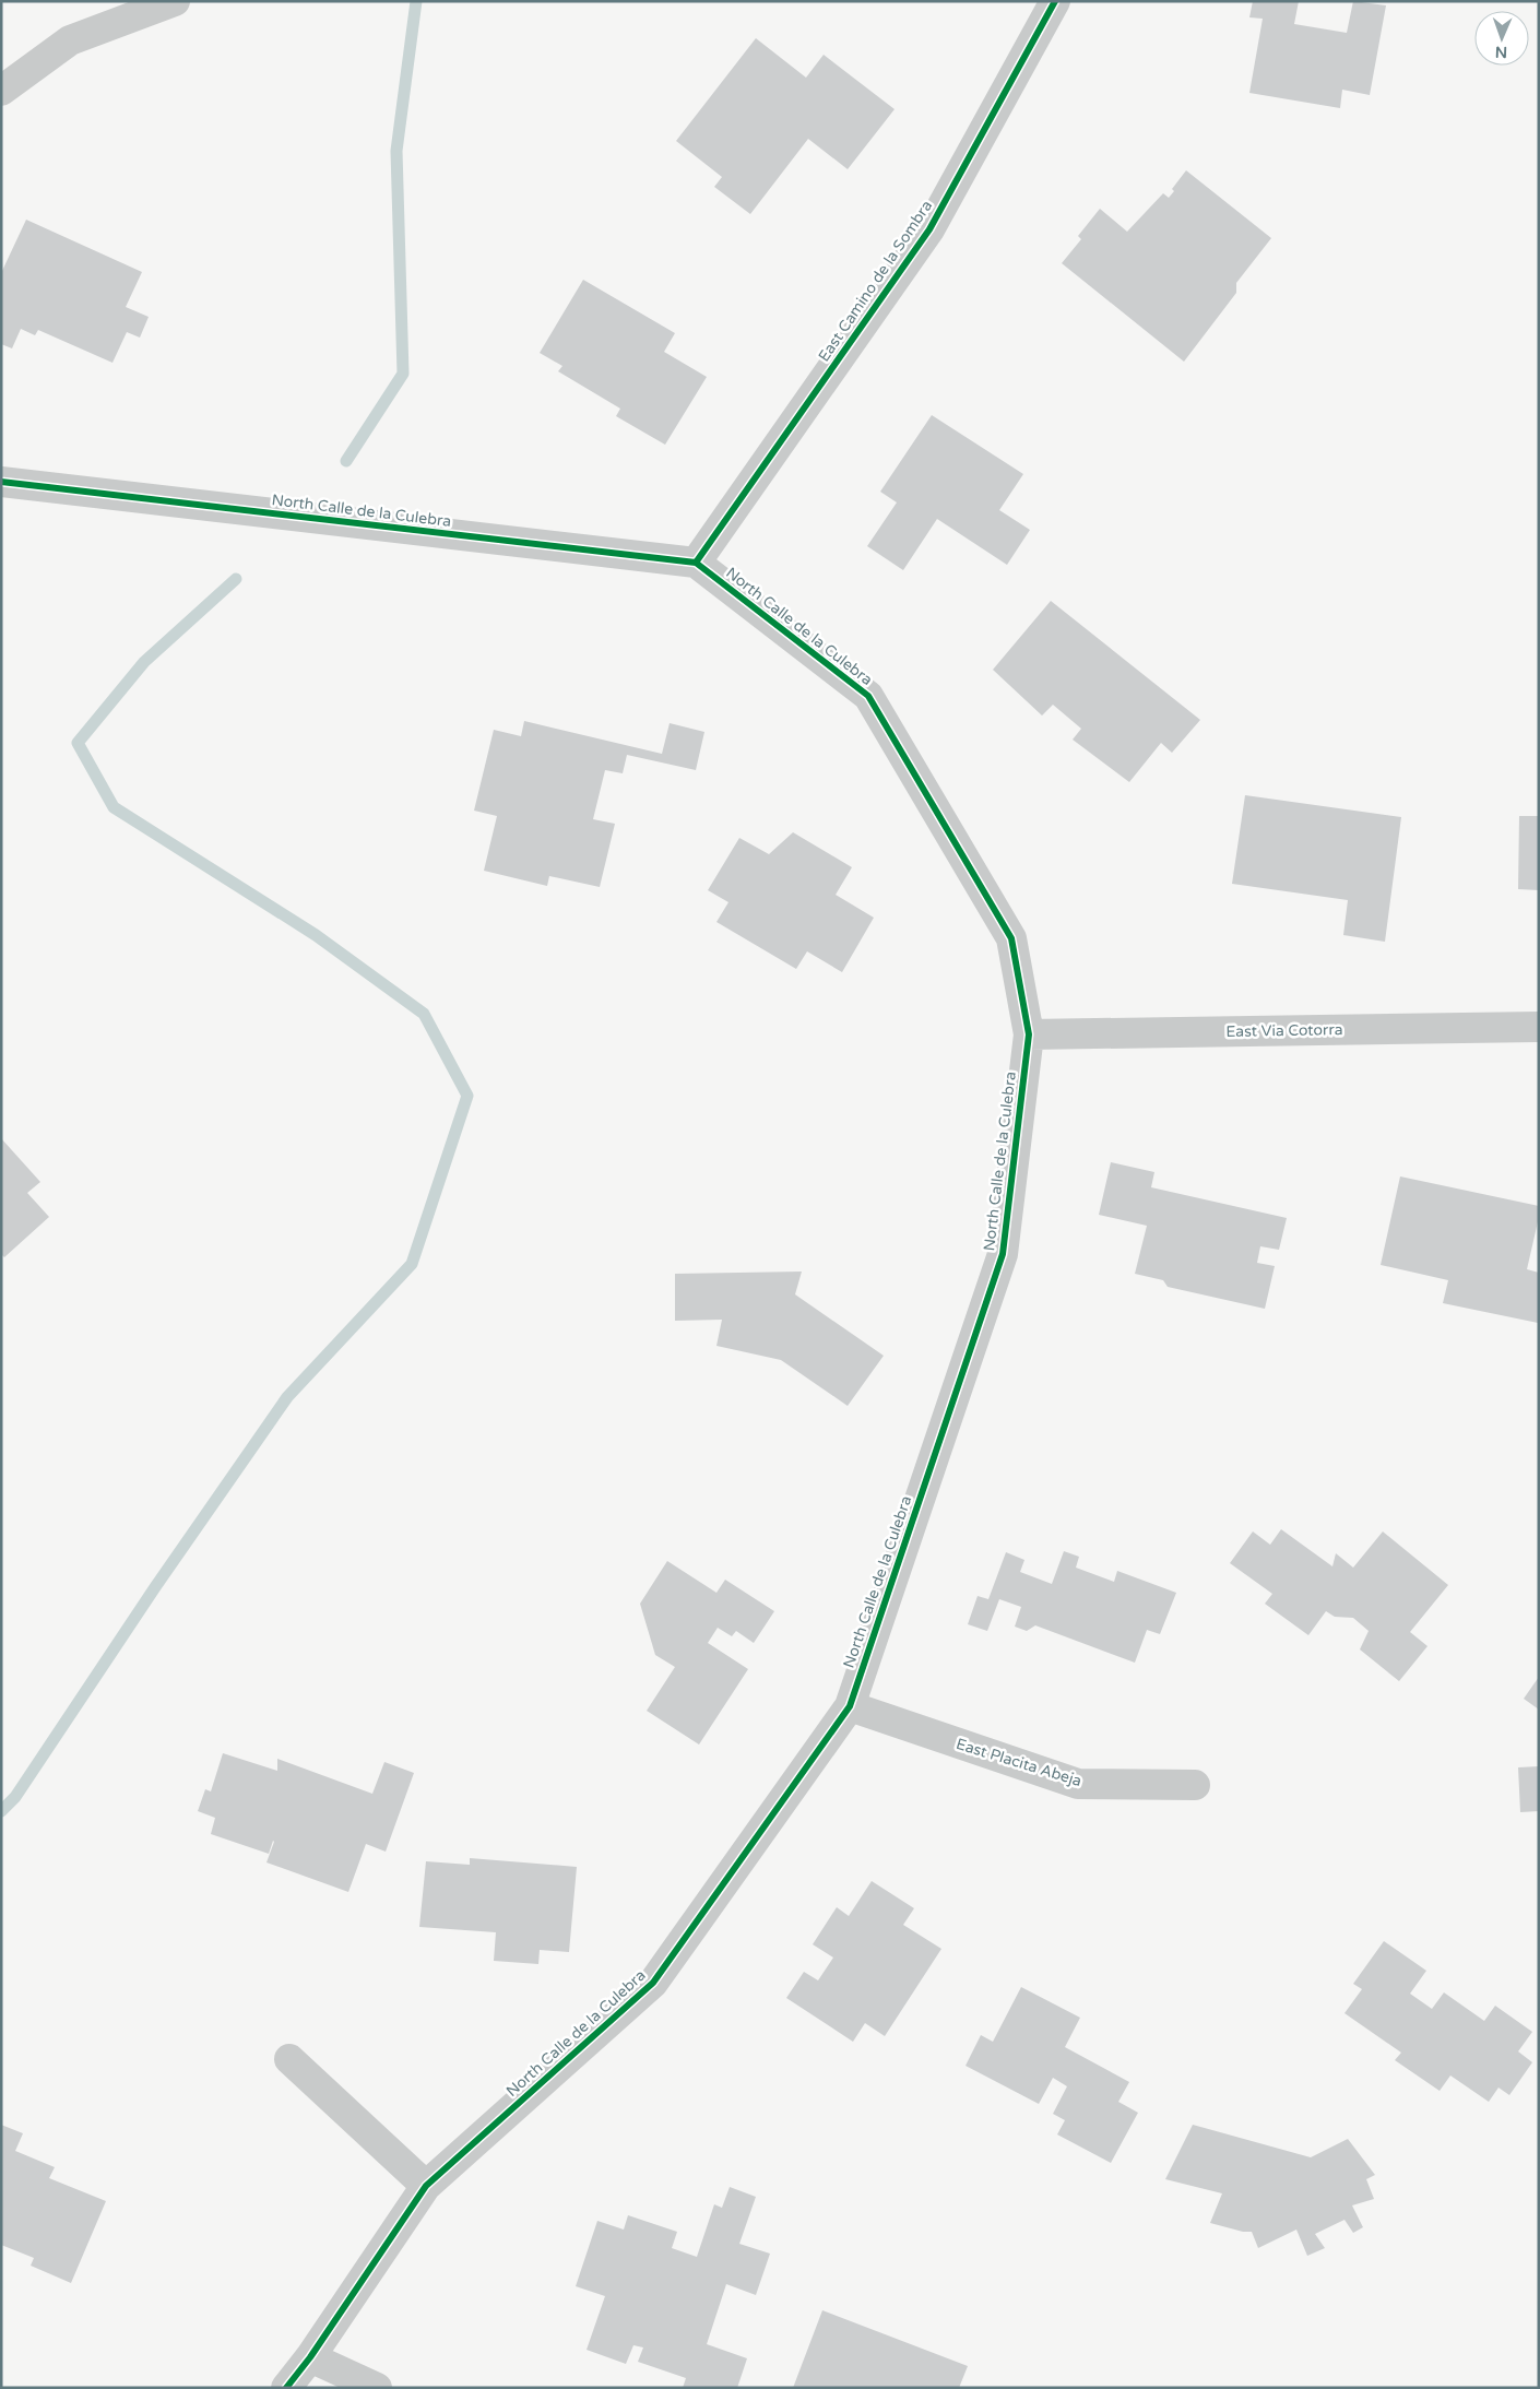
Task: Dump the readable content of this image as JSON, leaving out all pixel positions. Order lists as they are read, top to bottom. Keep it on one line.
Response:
{"streets":{"street":["East Camino de la Sombra","North Calle de la Culebra","East Via Cotorra","East Placita Abeja"]},"crossings":[["East Camino de la Sombra","North Calle de la Culebra"],["North Calle de la Culebra","East Via Cotorra"],["North Calle de la Culebra","East Placita Abeja"]],"north":"bottom"}
